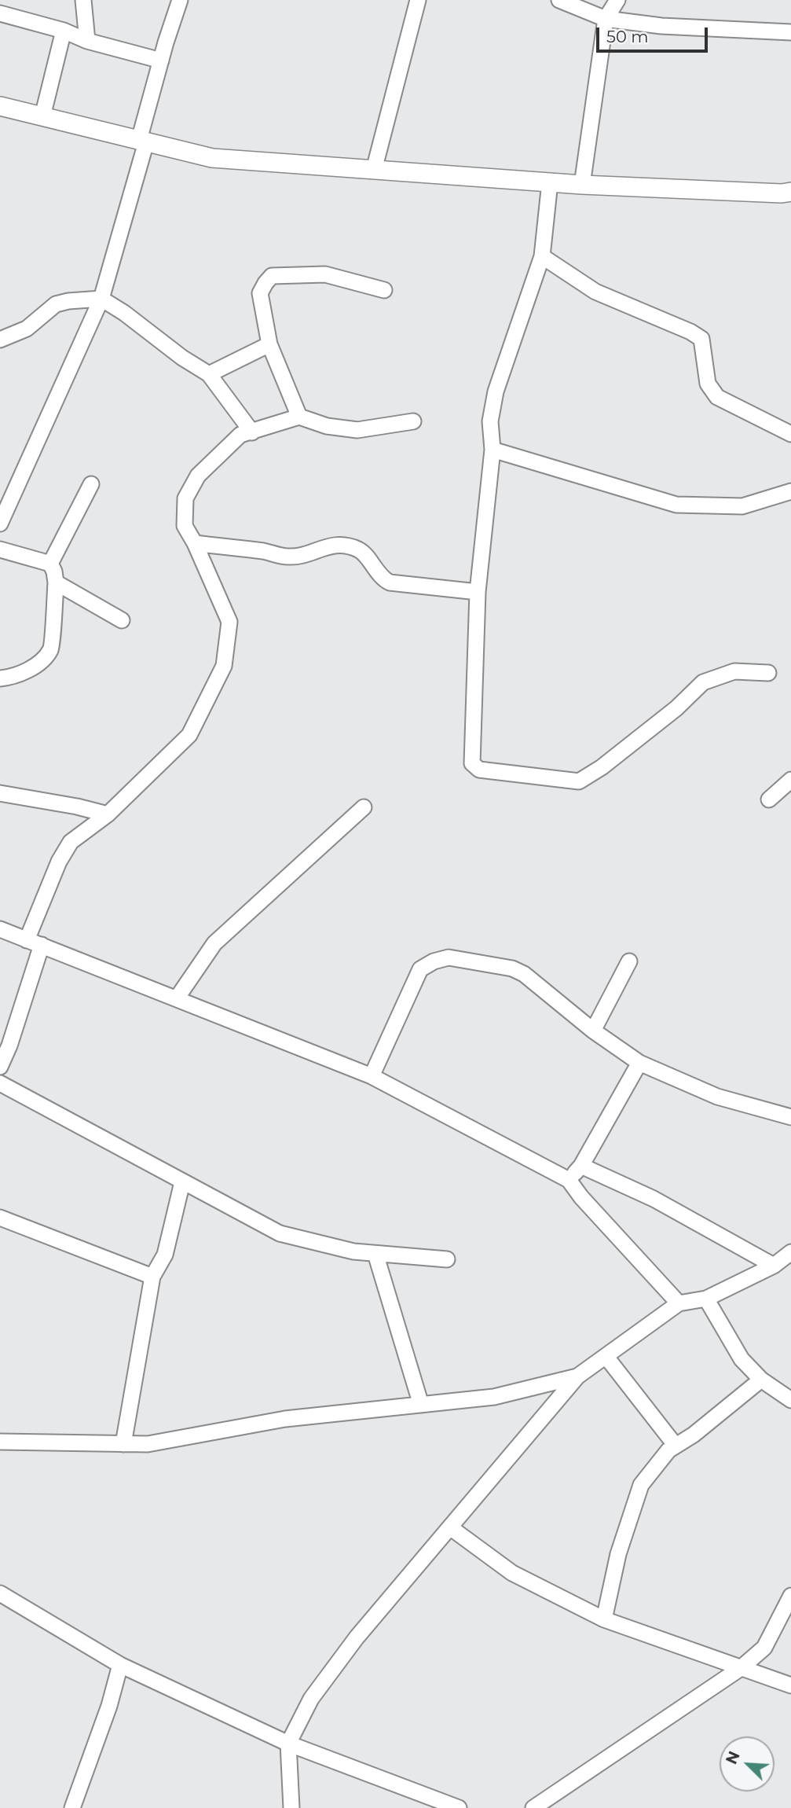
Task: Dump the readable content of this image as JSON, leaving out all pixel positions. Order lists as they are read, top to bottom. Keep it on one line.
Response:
{"scale_bar":"50 m","north":"top left"}
